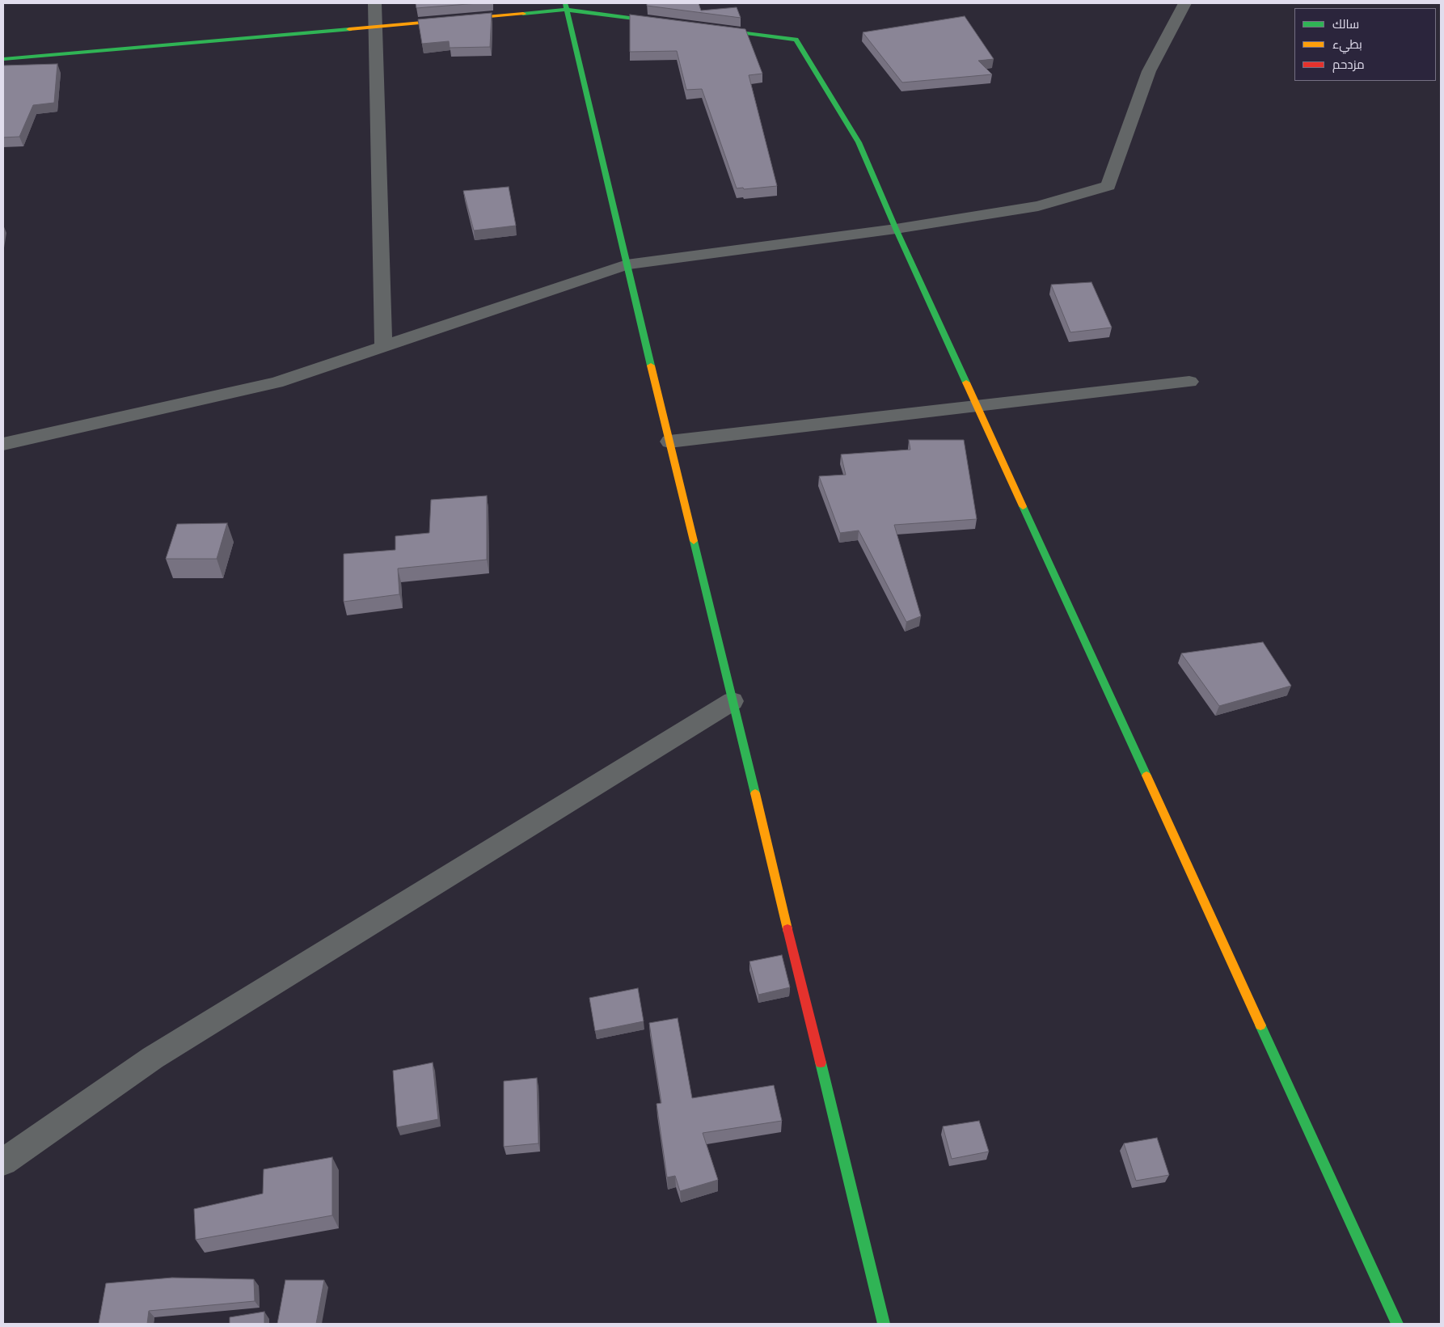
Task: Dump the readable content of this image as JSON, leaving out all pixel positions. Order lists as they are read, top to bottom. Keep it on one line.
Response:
{"legend":["سالك","بطيء","مزدحم"]}
